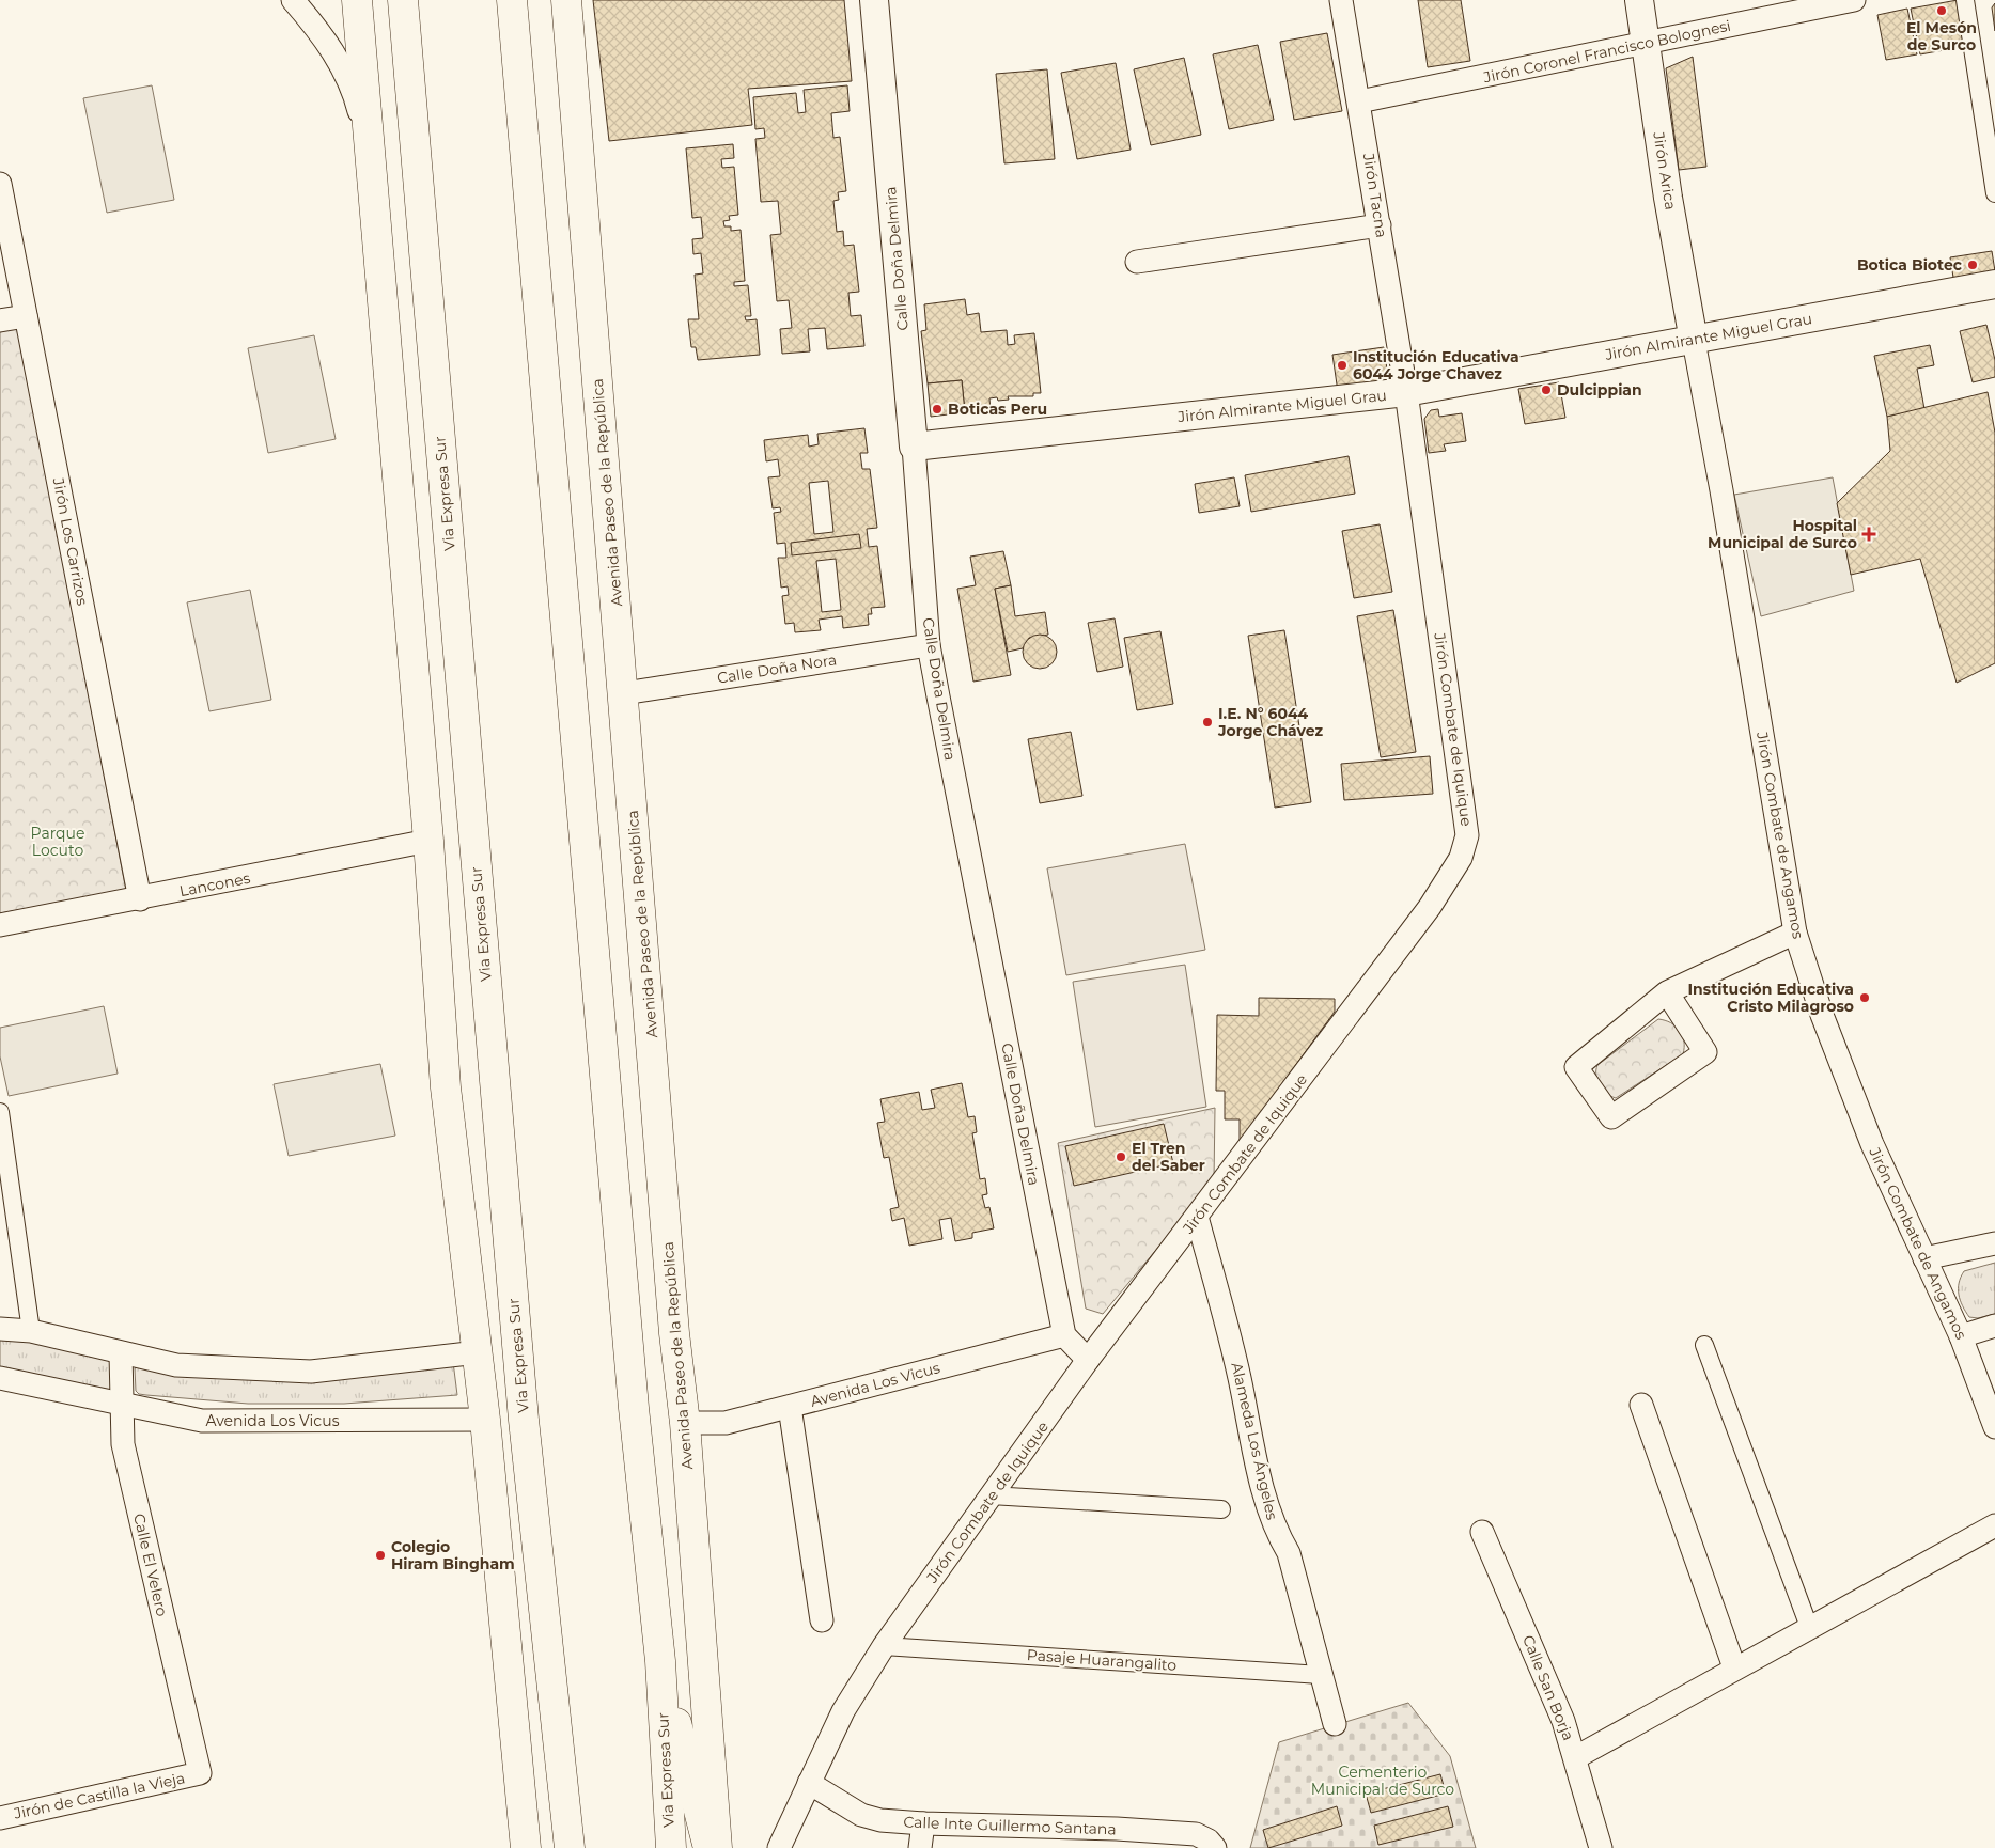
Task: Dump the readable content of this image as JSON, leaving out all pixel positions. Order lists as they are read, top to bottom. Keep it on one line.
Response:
{"streets":{"main road":["Avenida Paseo de la República","Via Expresa Sur"],"street":["Jirón Coronel Francisco Bolognesi","Jirón Arica","Jirón Tacna","Calle Doña Delmira","Jirón Almirante Miguel Grau","Jirón Los Carrizos","Calle Doña Nora","Jirón Combate de Iquique","Jirón Combate de Angamos","Lancones","Avenida Los Vicus","Alameda Los Ángeles","Calle El Velero","Pasaje Huarangalito","Calle San Borja","Jirón de Castilla la Vieja","Calle Inte Guillermo Santana"]},"crossings":[["Jirón Coronel Francisco Bolognesi","Jirón Arica"],["Jirón Coronel Francisco Bolognesi","Jirón Tacna"],["Jirón Arica","Jirón Almirante Miguel Grau"],["Jirón Arica","Jirón Combate de Angamos"],["Jirón Tacna","Jirón Almirante Miguel Grau"],["Jirón Tacna","Jirón Combate de Iquique"],["Calle Doña Delmira","Jirón Almirante Miguel Grau"],["Calle Doña Delmira","Calle Doña Nora"],["Calle Doña Delmira","Avenida Los Vicus"],["Jirón Almirante Miguel Grau","Jirón Combate de Iquique"],["Jirón Almirante Miguel Grau","Jirón Combate de Angamos"],["Avenida Paseo de la República","Calle Doña Nora"],["Avenida Paseo de la República","Avenida Los Vicus"],["Jirón Los Carrizos","Lancones"],["Jirón Combate de Iquique","Alameda Los Ángeles"],["Jirón Combate de Iquique","Pasaje Huarangalito"],["Jirón Combate de Iquique","Calle Inte Guillermo Santana"],["Avenida Los Vicus","Calle El Velero"],["Alameda Los Ángeles","Pasaje Huarangalito"],["Calle El Velero","Jirón de Castilla la Vieja"]],"parks":["Parque Locuto","Cementerio Municipal de Surco"],"places":{"other":["El Mesón de Surco","Botica Biotec","Institución Educativa 6044 Jorge Chavez","Dulcippian","Boticas Peru","I.E. N° 6044 Jorge Chávez","Institución Educativa Cristo Milagroso","El Tren del Saber","Colegio Hiram Bingham"],"health":["Hospital Municipal de Surco"]}}
